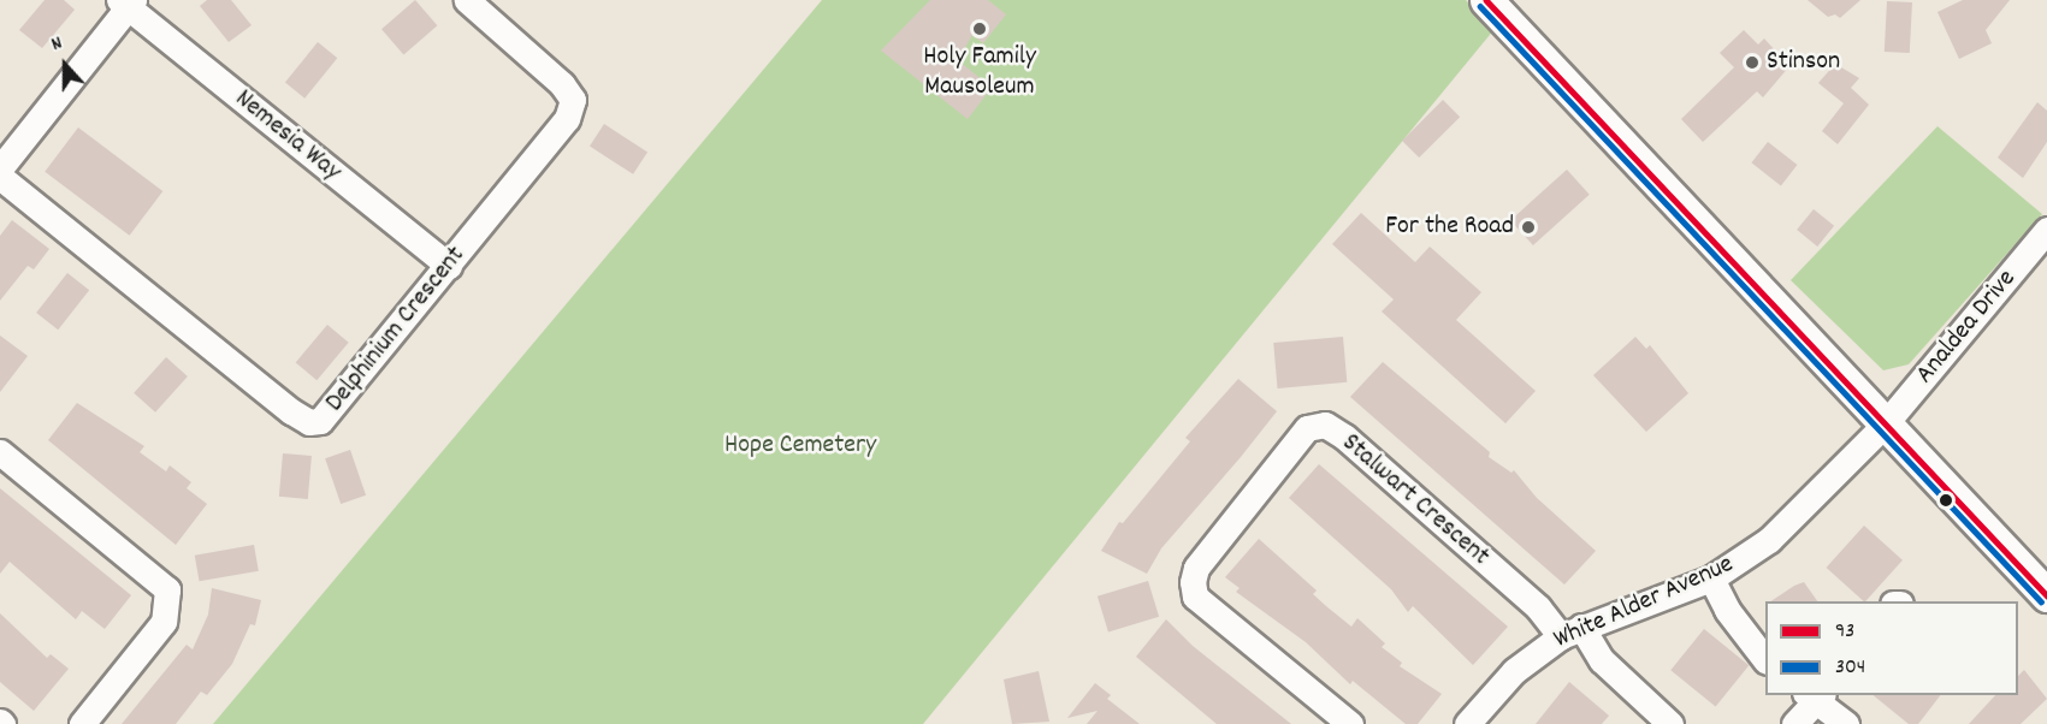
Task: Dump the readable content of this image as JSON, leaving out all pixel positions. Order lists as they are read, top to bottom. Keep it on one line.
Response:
{"streets":{"street":["Nemesia Way","Analdea Drive","Delphinium Crescent","Stalwart Crescent","White Alder Avenue"]},"crossings":[["Nemesia Way","Delphinium Crescent"],["Analdea Drive","White Alder Avenue"],["Stalwart Crescent","White Alder Avenue"]],"parks":["Hope Cemetery"],"places":["Holy Family Mausoleum","Stinson","For the Road"],"lines":["transit line 93","transit line 304"],"legend":["93","304"],"north":"top"}
